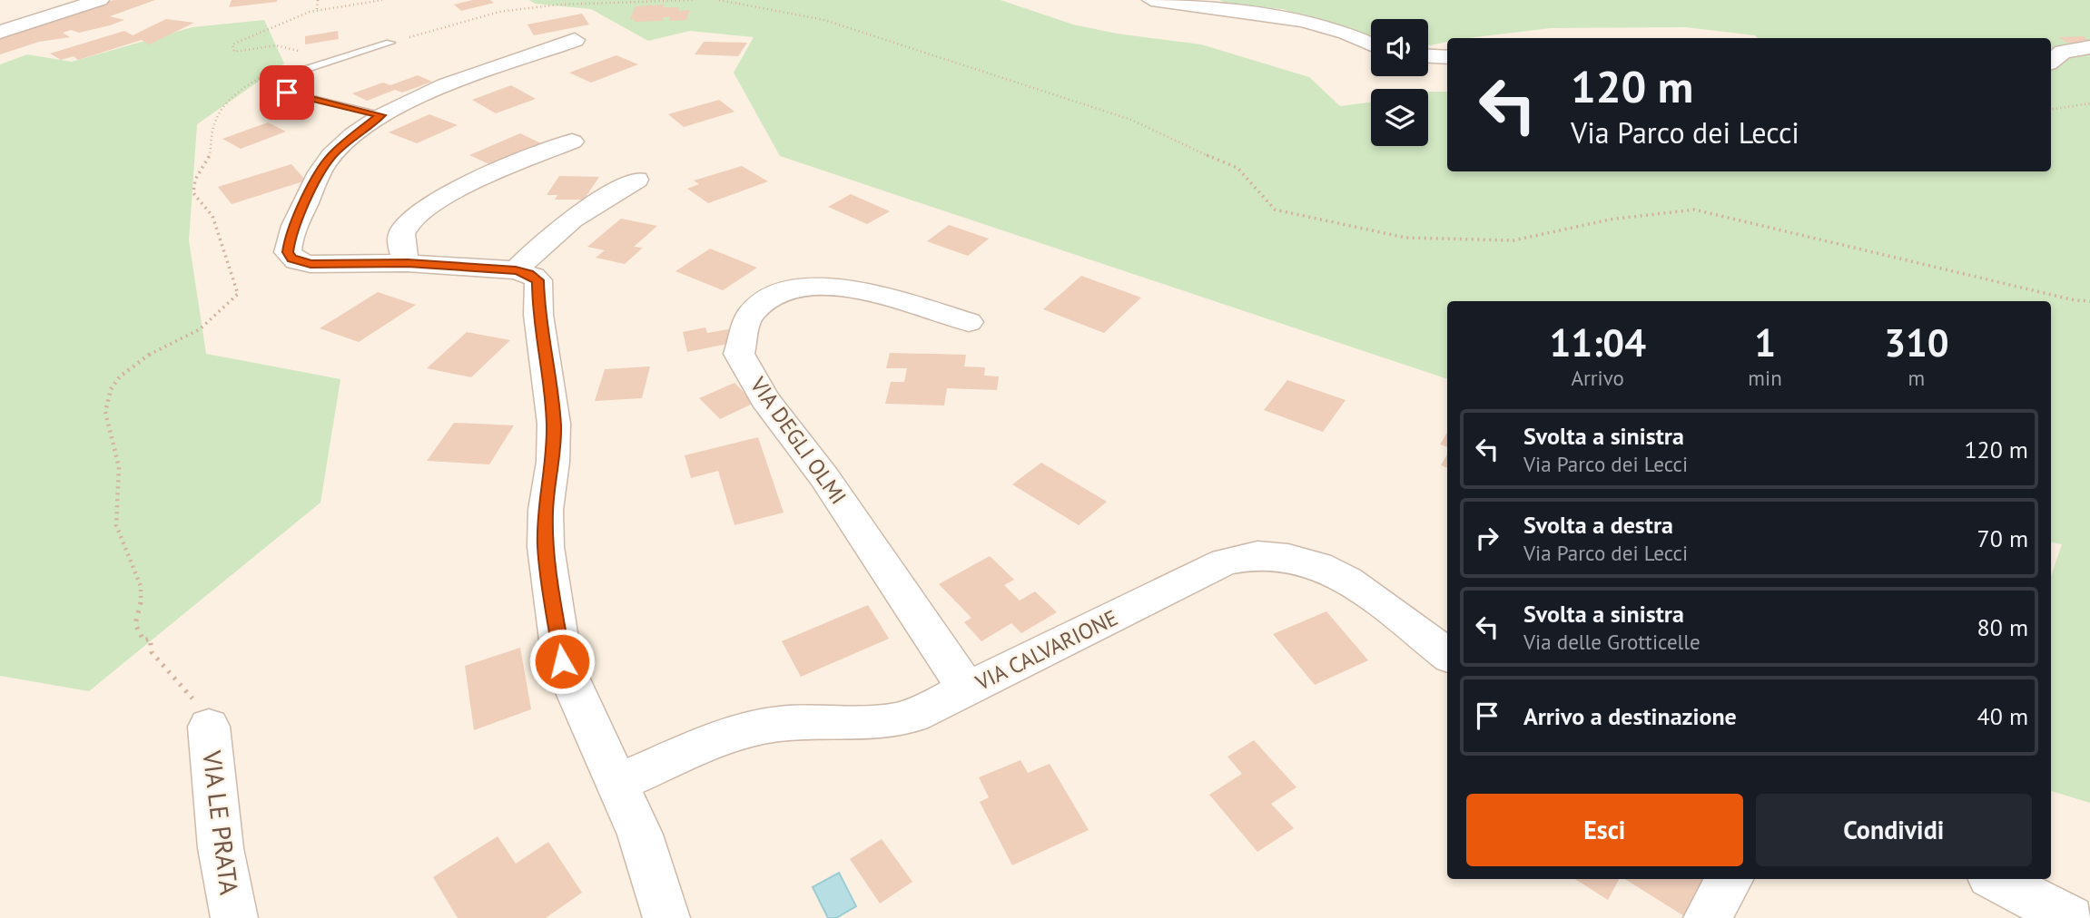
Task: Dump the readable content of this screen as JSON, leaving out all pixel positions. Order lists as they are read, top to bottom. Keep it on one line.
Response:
{"streets":{"street":["VIA DEGLI OLMI","VIA CALVARIONE","VIA LE PRATA"]},"crossings":[["VIA DEGLI OLMI","VIA CALVARIONE"]],"page":{"turn":["120 m","Via Parco dei Lecci"],"eta":["11:04","Arrivo","1","min","310","m"],"list":[{"name":"Svolta a sinistra","note":"Via Parco dei Lecci","value":"120 m"},{"name":"Svolta a destra","note":"Via Parco dei Lecci","value":"70 m"},{"name":"Svolta a sinistra","note":"Via delle Grotticelle","value":"80 m"},{"name":"Arrivo a destinazione","value":"40 m"}],"buttons":["Esci","Condividi"]}}
